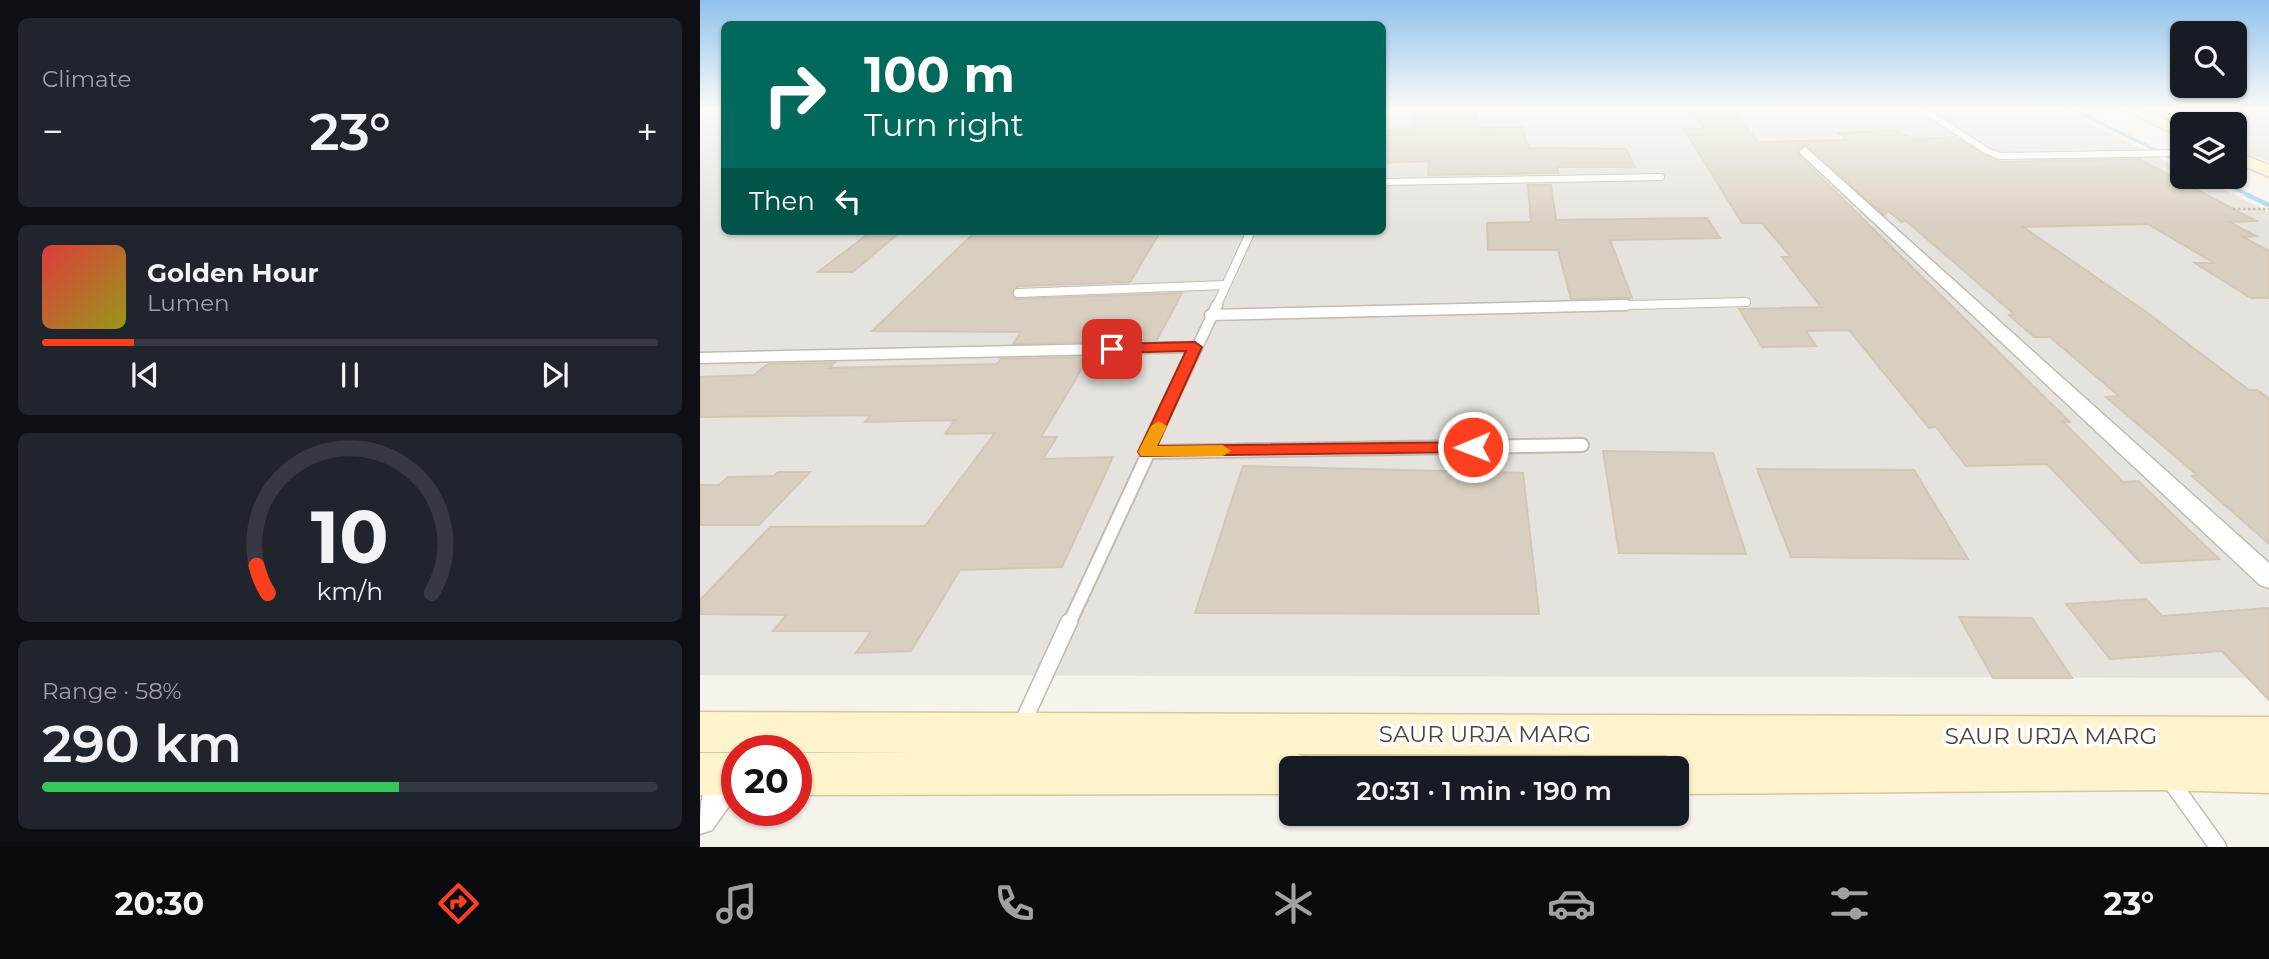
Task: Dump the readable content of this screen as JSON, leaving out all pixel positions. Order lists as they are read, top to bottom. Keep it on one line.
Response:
{"streets":{"street":["SAUR URJA MARG"]},"page":{"tile":["Climate",["Range · 58%","290 km"]],"turn":["100 m","Turn right"],"heat":["−","23°","+"],"then":"Then","song":["Golden Hour","Lumen"],"limit":"20","trip":"20:31 · 1 min · 190 m","tabs":["20:30","23°"],"gauge":["10","km/h"]}}
